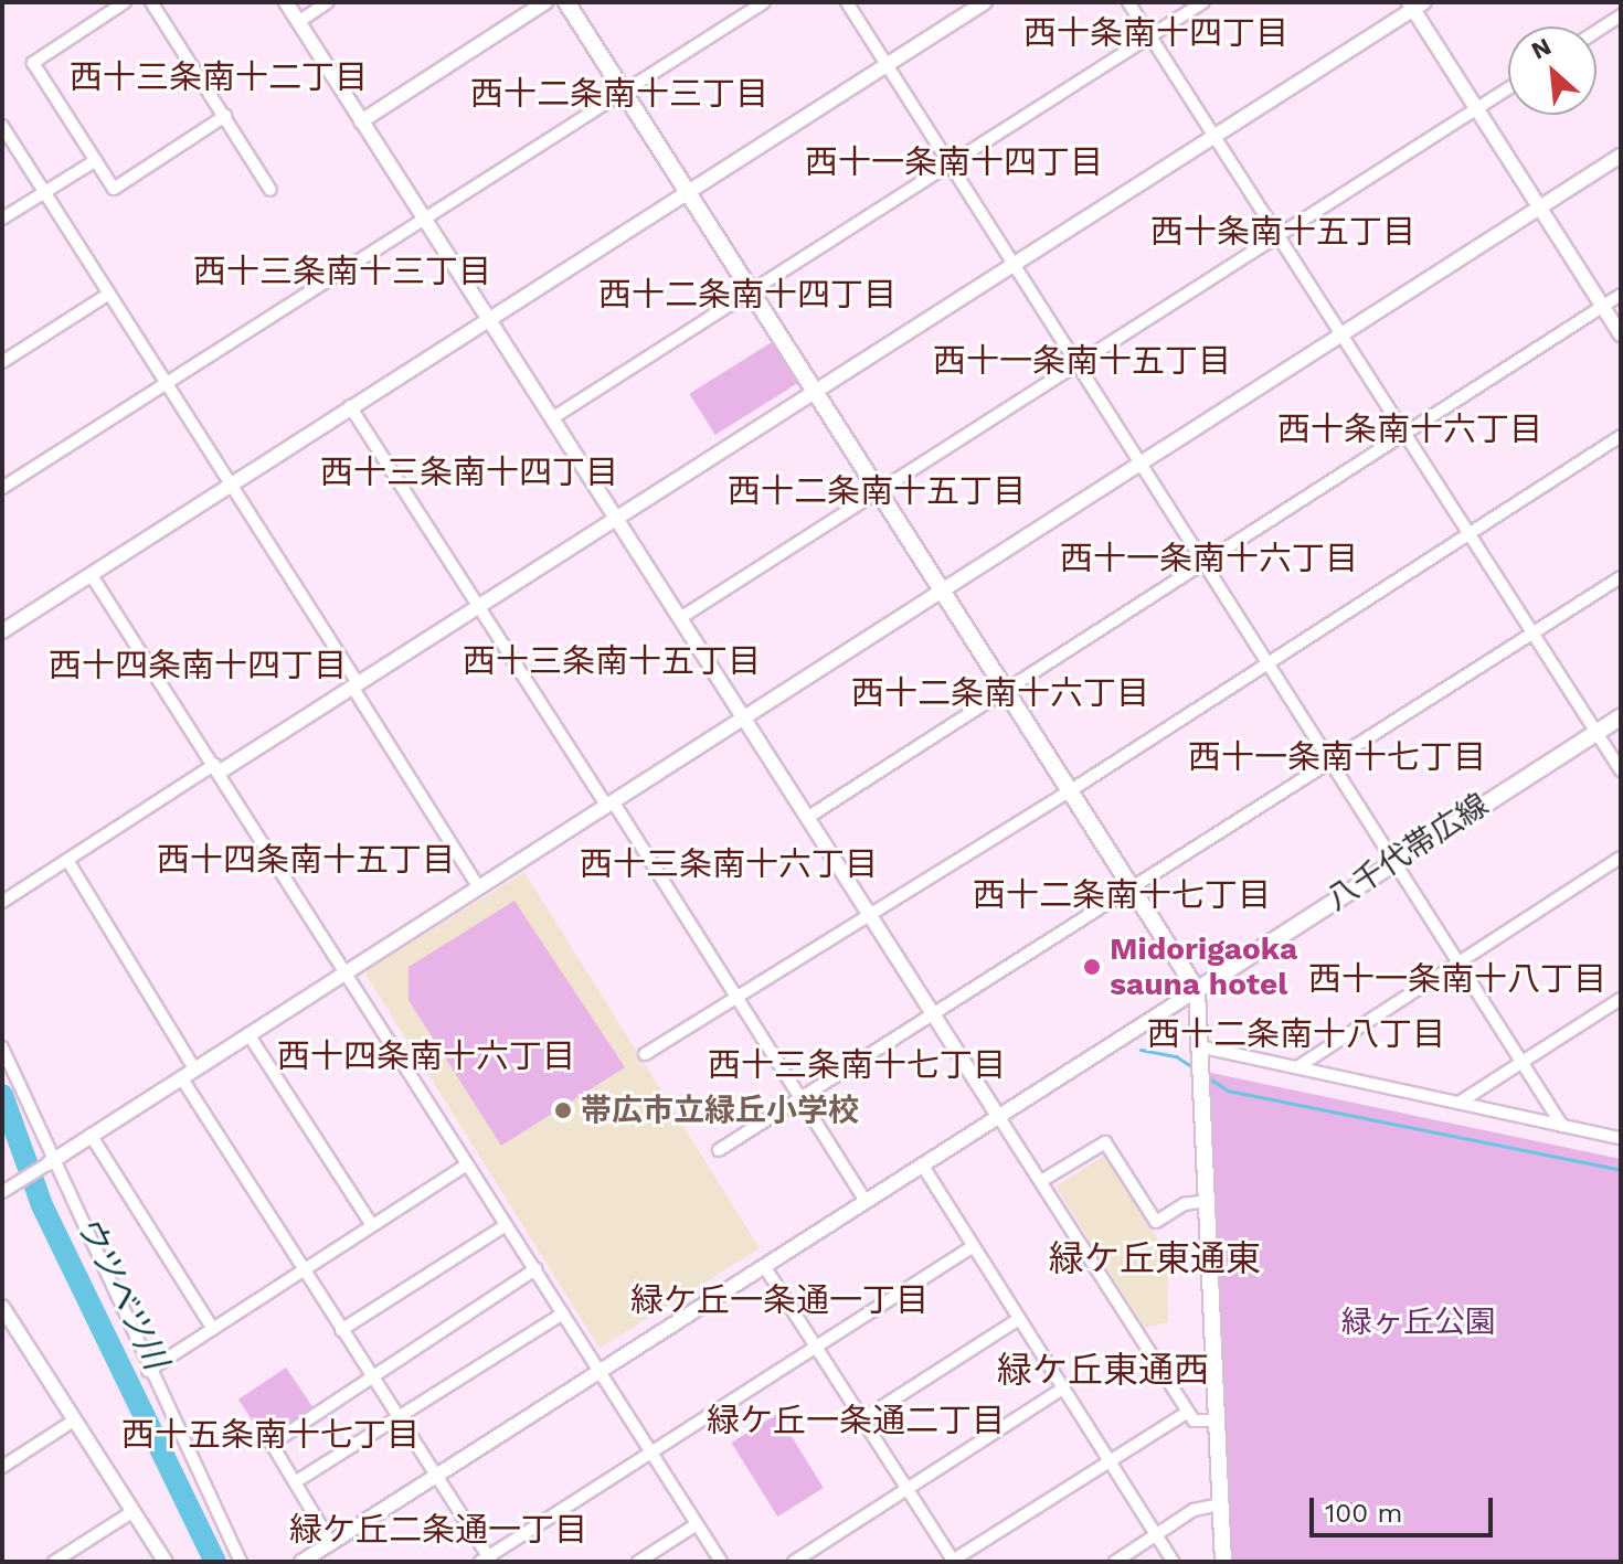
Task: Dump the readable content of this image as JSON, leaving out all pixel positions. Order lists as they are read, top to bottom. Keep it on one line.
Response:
{"streets":{"main road":["八千代帯広線"]},"districts":["西十条南十四丁目","西十三条南十二丁目","西十二条南十三丁目","西十一条南十四丁目","西十条南十五丁目","西十三条南十三丁目","西十二条南十四丁目","西十一条南十五丁目","西十条南十六丁目","西十三条南十四丁目","西十二条南十五丁目","西十一条南十六丁目","西十三条南十五丁目","西十四条南十四丁目","西十二条南十六丁目","西十一条南十七丁目","西十四条南十五丁目","西十三条南十六丁目","西十二条南十七丁目","西十一条南十八丁目","西十二条南十八丁目","西十四条南十六丁目","西十三条南十七丁目","緑ケ丘東通東","緑ケ丘一条通一丁目","緑ケ丘東通西","緑ケ丘一条通二丁目","西十五条南十七丁目","緑ケ丘二条通一丁目"],"water":["ウツベツ川"],"parks":["緑ヶ丘公園"],"places":["Midorigaoka sauna hotel","帯広市立緑丘小学校"],"scale_bar":"100 m","north":"top left"}
